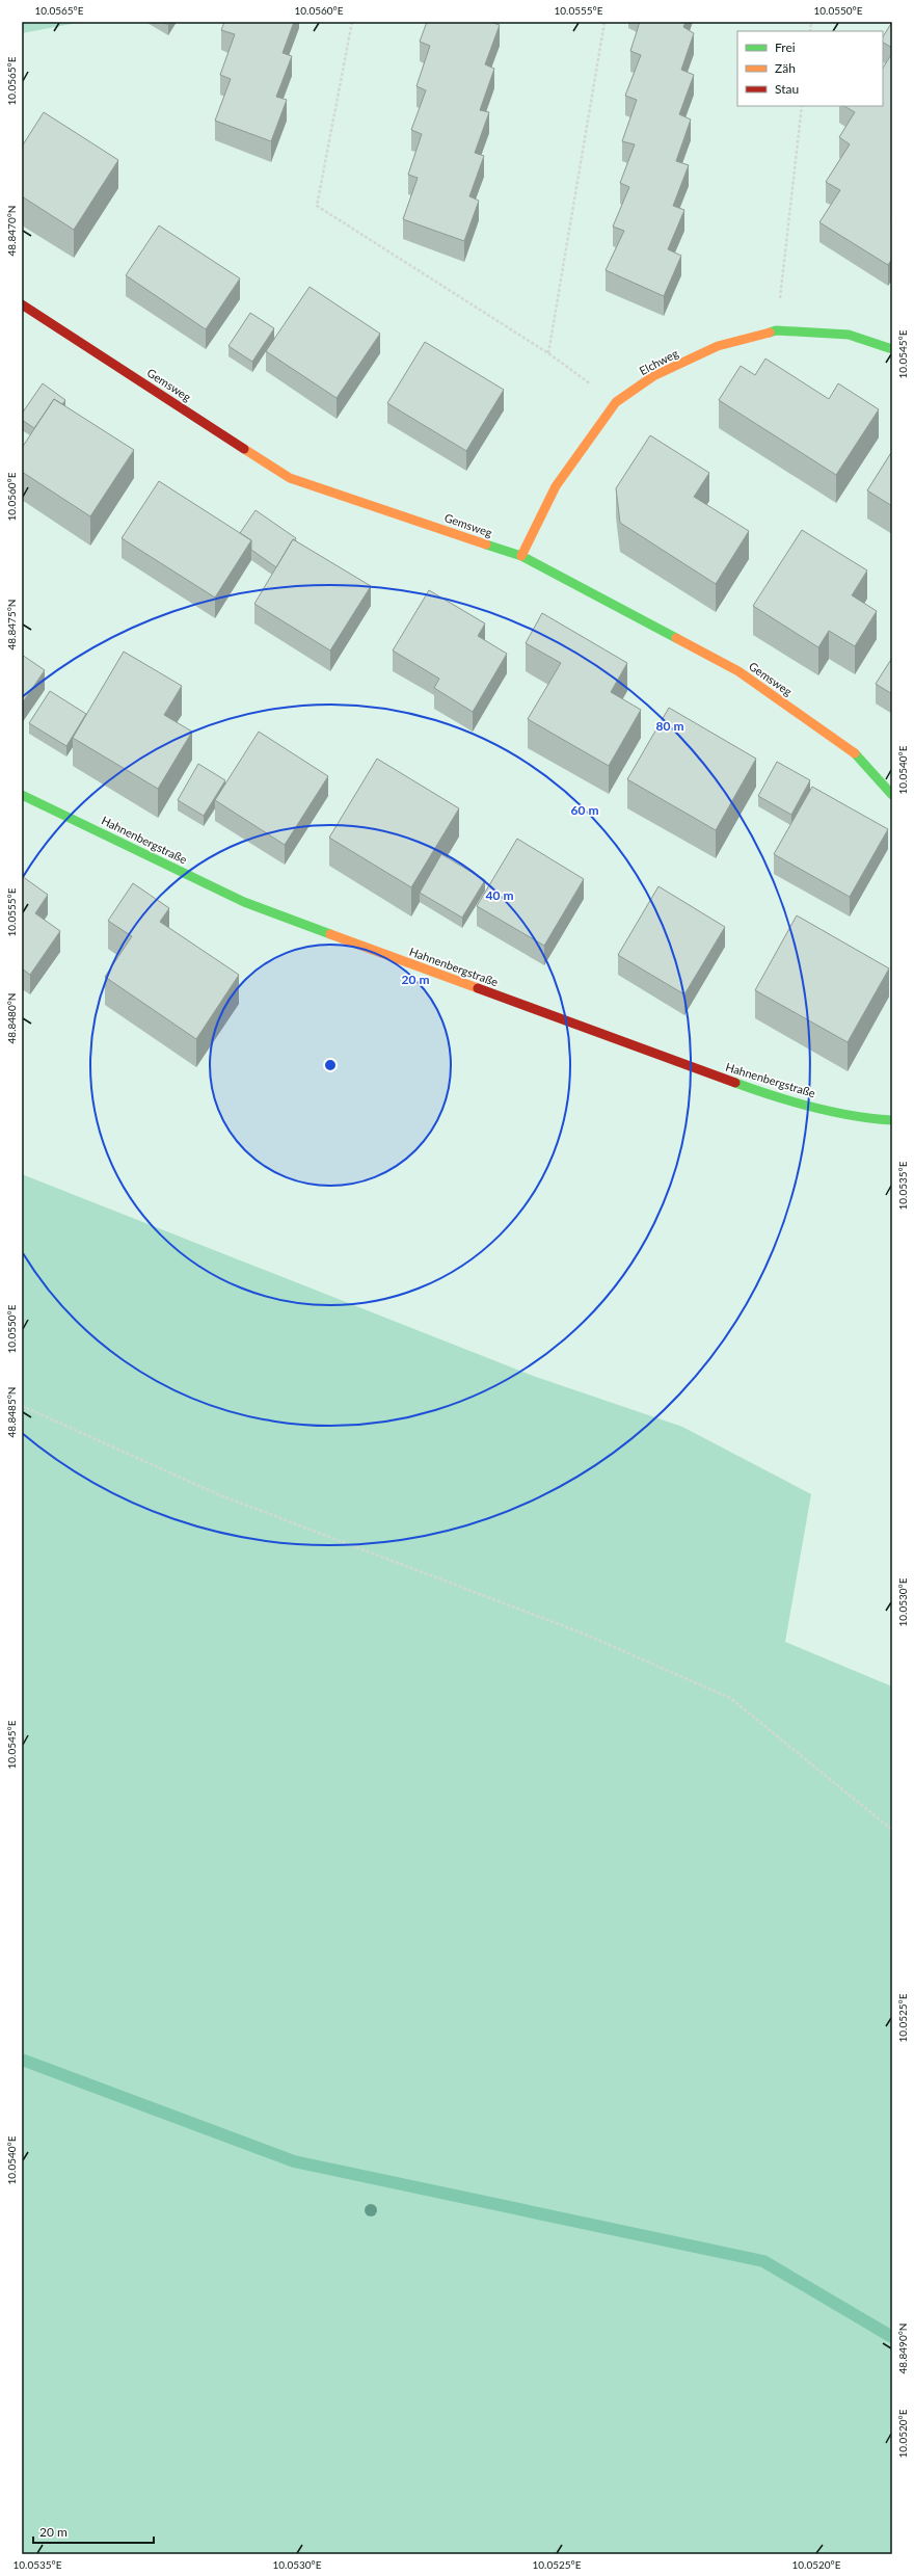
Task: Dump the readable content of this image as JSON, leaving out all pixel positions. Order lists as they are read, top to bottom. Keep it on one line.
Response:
{"streets":{"street":["Elchweg","Gemsweg","Hahnenbergstraße"]},"crossings":[["Elchweg","Gemsweg"]],"legend":["Frei","Zäh","Stau"],"scale_bar":"20 m","coordinates":["10.0565°E","10.0560°E","10.0555°E","10.0550°E","48.8470°N","10.0545°E","48.8475°N","10.0540°E","48.8480°N","10.0535°E","48.8485°N","10.0530°E","10.0525°E","48.8490°N","10.0520°E"],"rings":["80 m","60 m","40 m","20 m"]}
